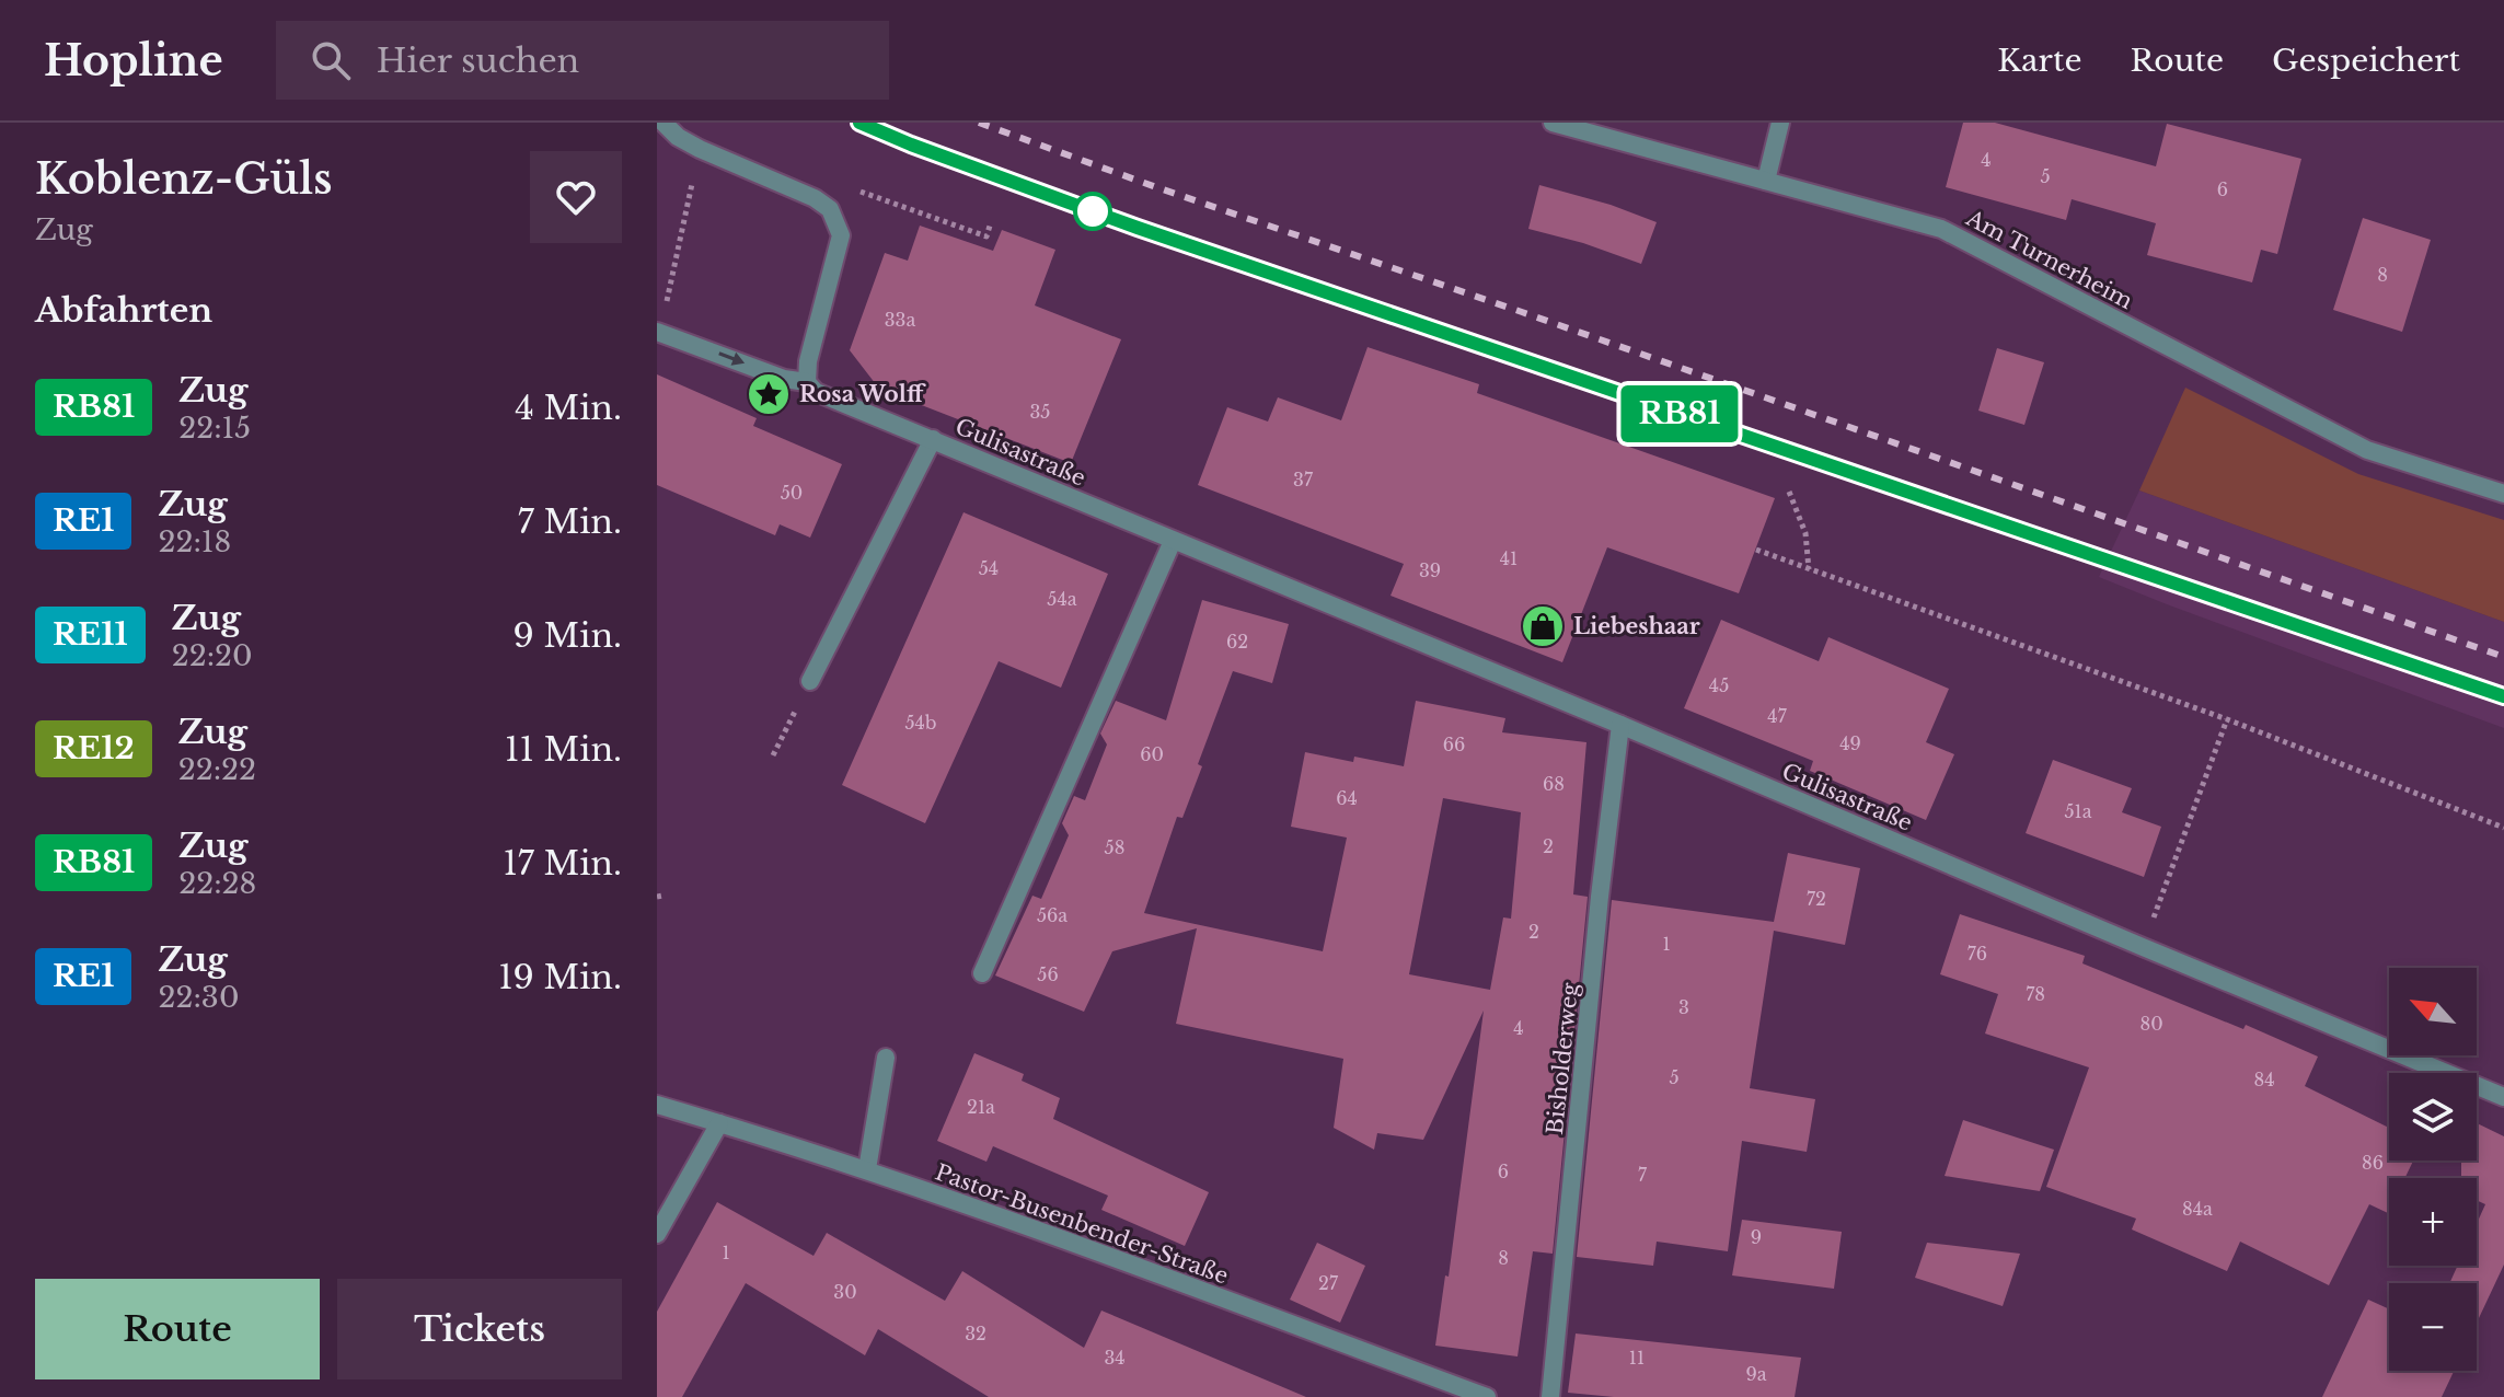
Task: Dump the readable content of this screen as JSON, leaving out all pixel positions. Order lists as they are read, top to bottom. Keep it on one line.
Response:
{"streets":{"street":["Am Turnerheim","Gulisastraße","Bisholderweg","Pastor-Busenbender-Straße"]},"crossings":[["Gulisastraße","Bisholderweg"]],"places":{"place":["Rosa Wolff"],"shop":["Liebeshaar"]},"house_numbers":["4","5","6","8","33a","35","37","50","41","54","39","54a","62","45","47","54b","49","66","60","68","64","51a","2","58","72","56a","2","1","76","56","78","3","80","4","5","84","21a","86","6","7","84a","9","1","8","27","30","32","34","11","9a"],"north":"top left","page":{"header":"Hopline","search":"Hier suchen","nav":["Karte","Route","Gespeichert"],"heading":[["Koblenz-Güls","Zug"],"Abfahrten"],"on_map":"RB81","list":[{"mark":"RB81","name":"Zug","note":"22:15","value":"4 Min."},{"mark":"RE1","name":"Zug","note":"22:18","value":"7 Min."},{"mark":"RE11","name":"Zug","note":"22:20","value":"9 Min."},{"mark":"RE12","name":"Zug","note":"22:22","value":"11 Min."},{"mark":"RB81","name":"Zug","note":"22:28","value":"17 Min."},{"mark":"RE1","name":"Zug","note":"22:30","value":"19 Min."}],"map_buttons":["+","−"],"buttons":["Route","Tickets"]}}
